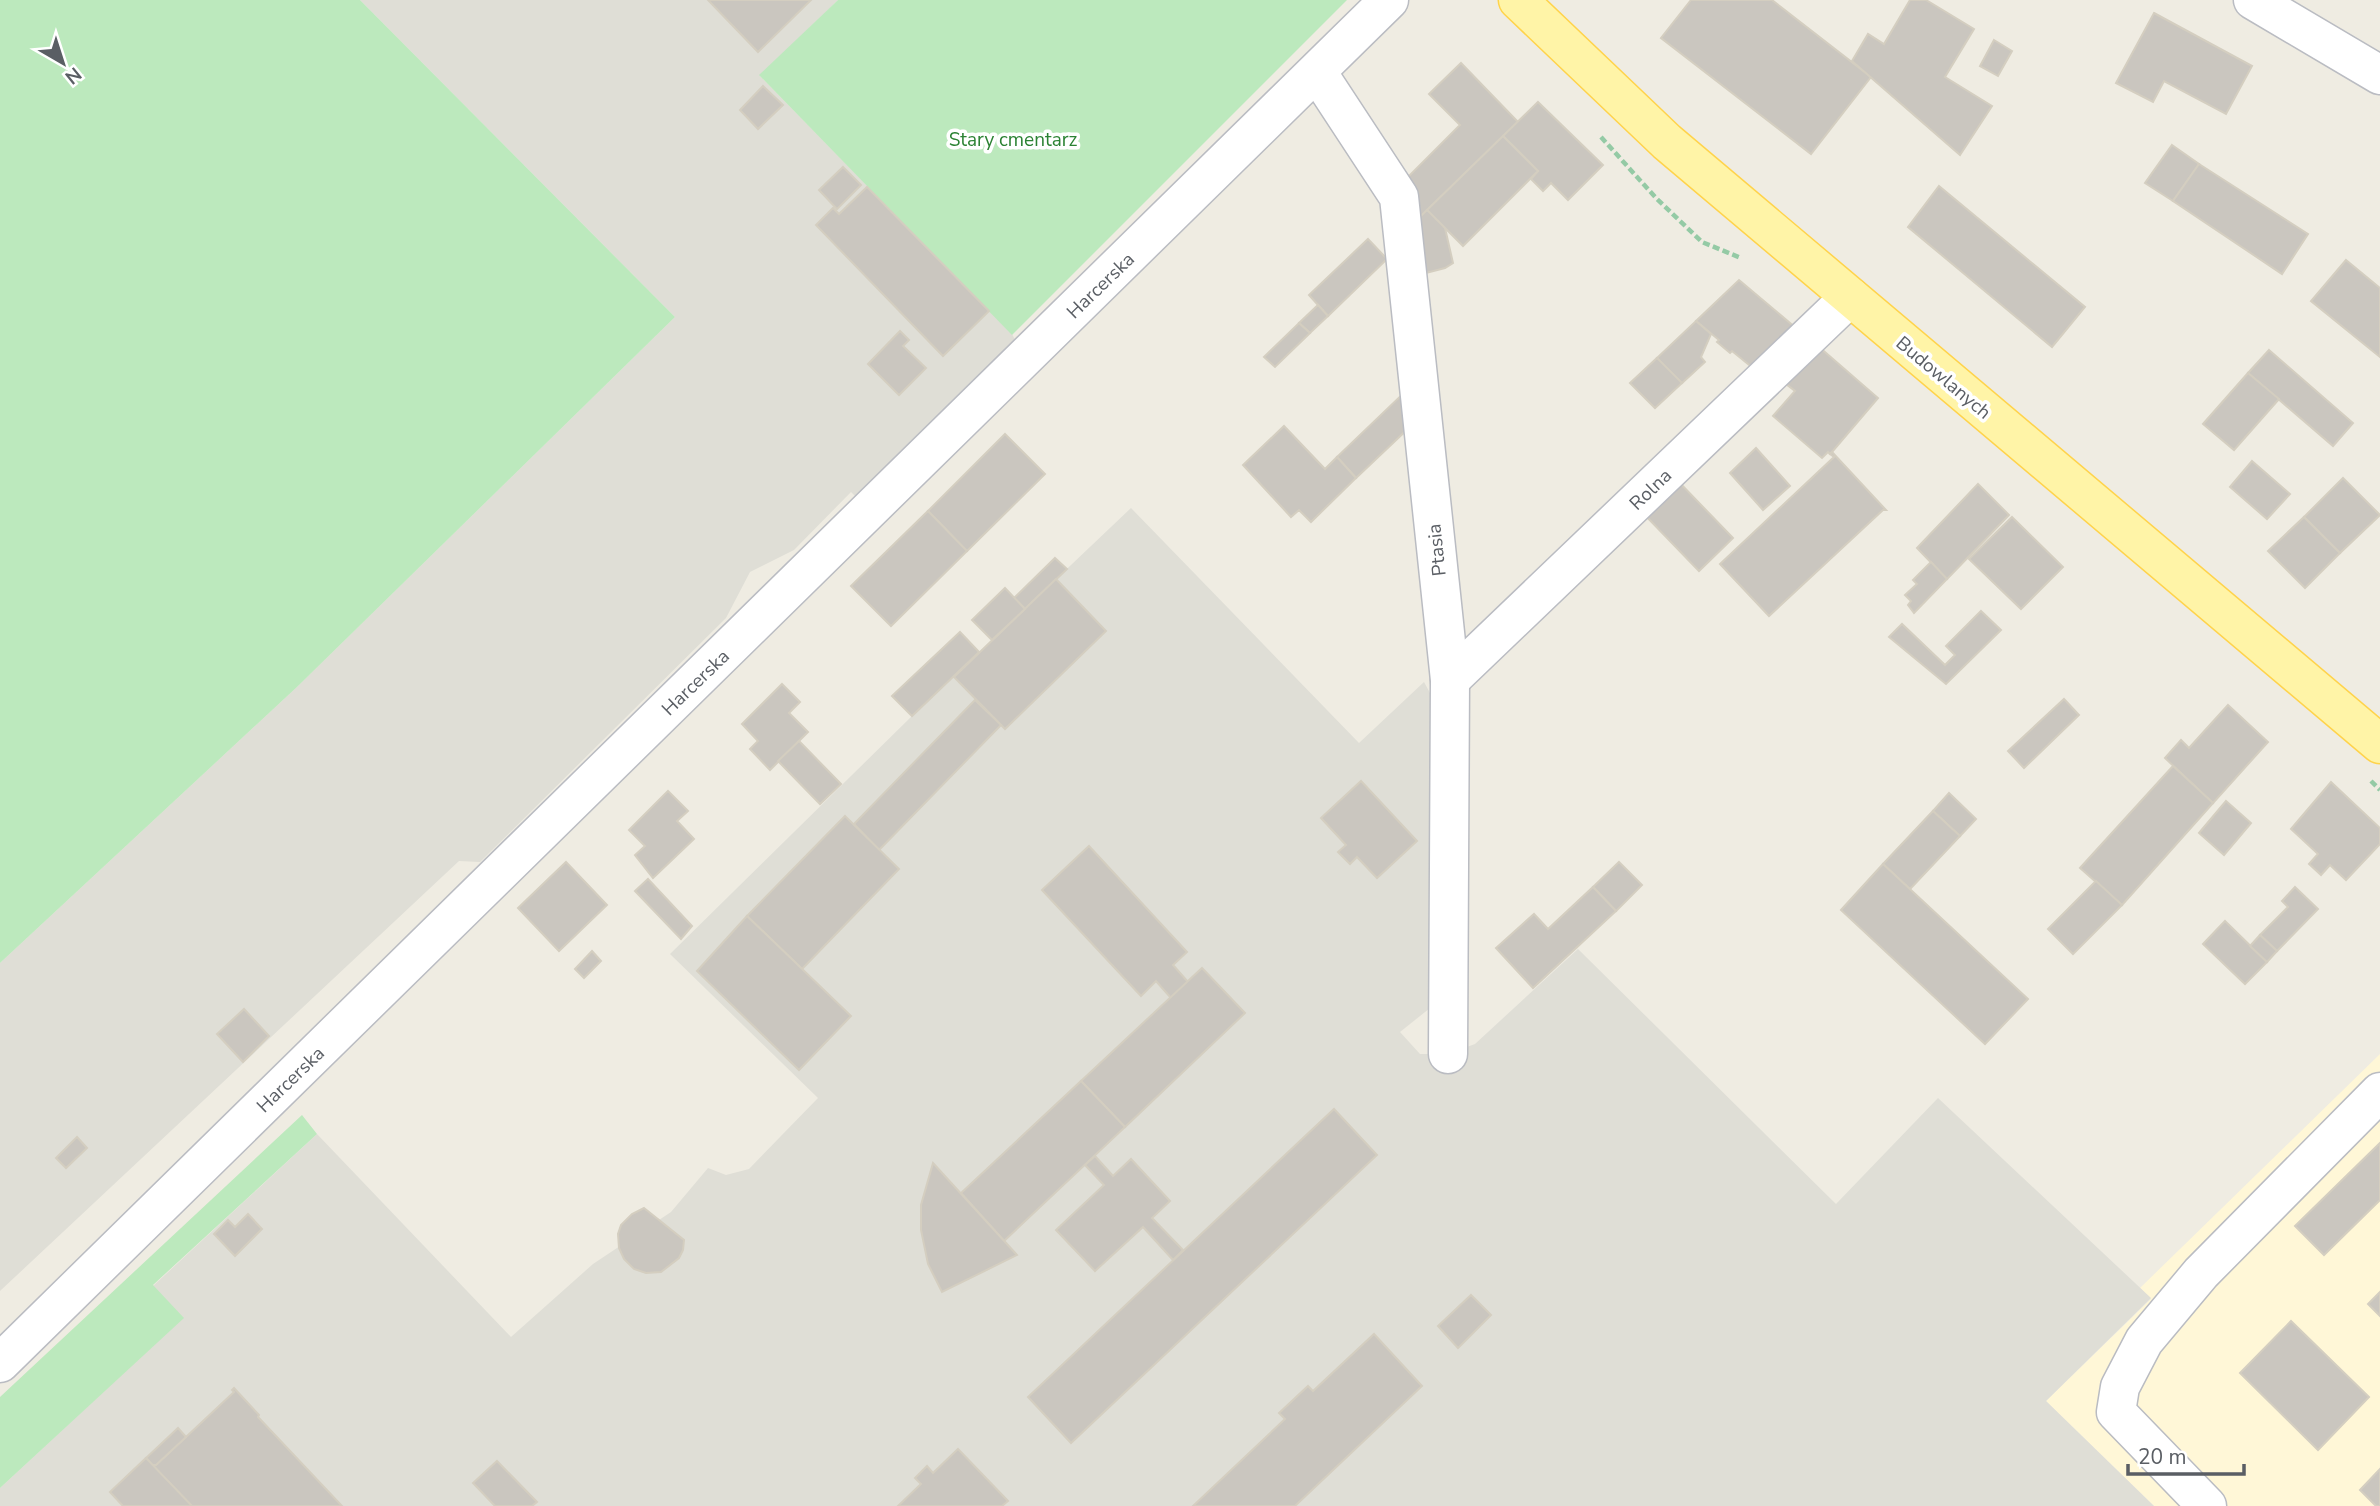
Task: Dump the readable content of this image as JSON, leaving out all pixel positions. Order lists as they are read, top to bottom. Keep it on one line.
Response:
{"streets":{"main road":["Budowlanych"],"street":["Harcerska","Rolna","Ptasia"]},"crossings":[["Harcerska","Ptasia"],["Budowlanych","Rolna"],["Rolna","Ptasia"]],"parks":["Stary cmentarz"],"scale_bar":"20 m","north":"bottom right"}
